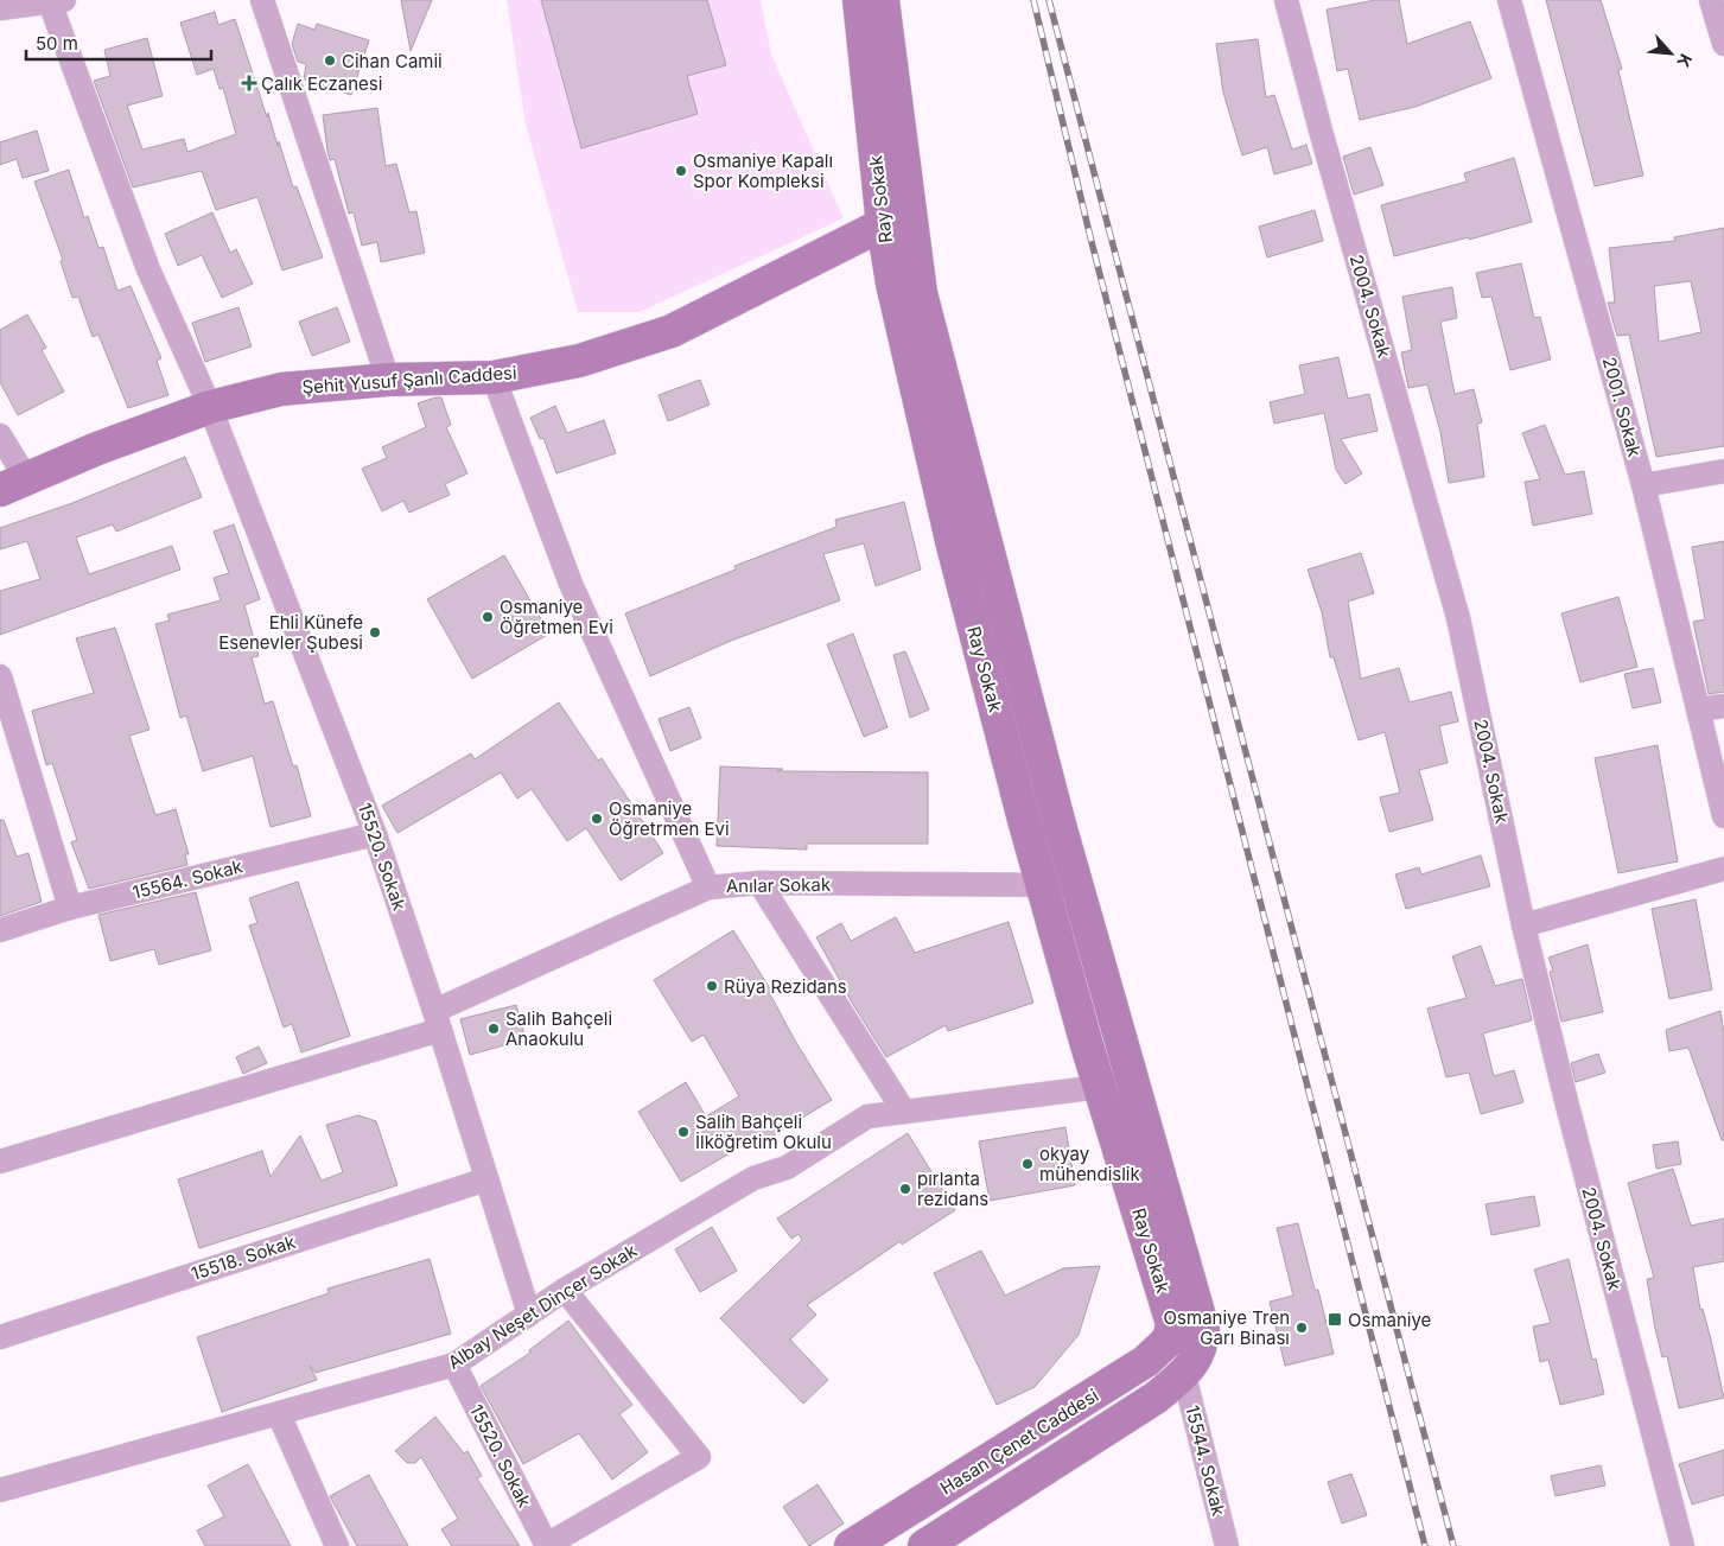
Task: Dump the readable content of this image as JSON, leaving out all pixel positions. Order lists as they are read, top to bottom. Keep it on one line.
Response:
{"streets":{"street":["Ray Sokak","2004. Sokak","Şehit Yusuf Şanlı Caddesi","2001. Sokak","15520. Sokak","15564. Sokak","Anılar Sokak","15518. Sokak","Albay Neşet Dinçer Sokak","Hasan Çenet Caddesi","15544. Sokak"]},"crossings":[["Ray Sokak","Şehit Yusuf Şanlı Caddesi"],["Ray Sokak","Anılar Sokak"],["Ray Sokak","Albay Neşet Dinçer Sokak"],["Ray Sokak","Hasan Çenet Caddesi"],["Şehit Yusuf Şanlı Caddesi","15520. Sokak"],["15520. Sokak","15564. Sokak"],["15520. Sokak","Anılar Sokak"],["15520. Sokak","15518. Sokak"],["15520. Sokak","Albay Neşet Dinçer Sokak"]],"places":{"other":["Cihan Camii","Osmaniye Kapalı Spor Kompleksi","Osmaniye Öğretmen Evi","Ehli Künefe Esenevler Şubesi","Osmaniye Öğretrmen Evi","Rüya Rezidans","Salih Bahçeli Anaokulu","Salih Bahçeli İlköğretim Okulu","okyay mühendislik","pırlanta rezidans","Osmaniye Tren Garı Binası"],"health":["Çalık Eczanesi"],"transit":["Osmaniye"]},"scale_bar":"50 m","north":"bottom right"}
